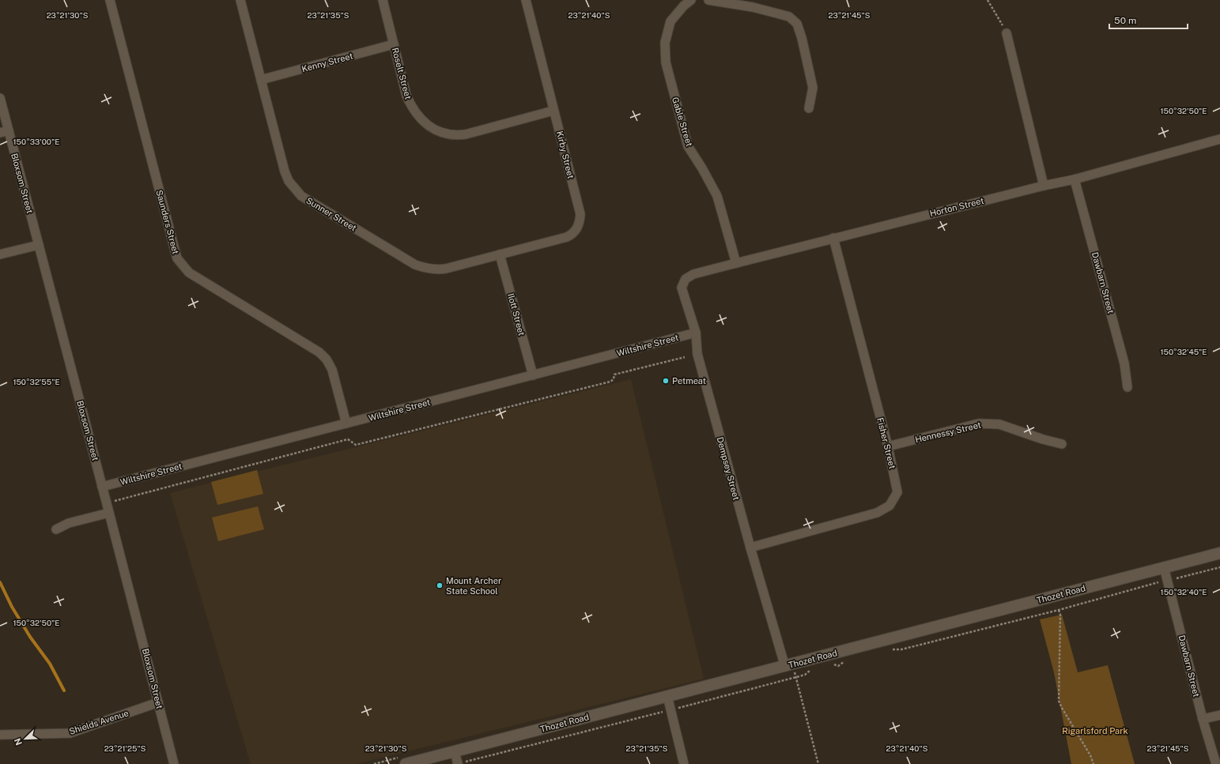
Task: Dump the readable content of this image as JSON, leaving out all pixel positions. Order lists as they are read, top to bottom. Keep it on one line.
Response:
{"streets":{"street":["Kenny Street","Roselt Street","Gable Street","Kirby Street","Bloxsom Street","Horton Street","Sunner Street","Saunders Street","Dawbarn Street","Ilott Street","Wiltshire Street","Hennessy Street","Fisher Street","Dempsey Street","Thozet Road","Shields Avenue"]},"crossings":[["Kenny Street","Roselt Street"],["Kenny Street","Sunner Street"],["Roselt Street","Kirby Street"],["Gable Street","Horton Street"],["Kirby Street","Sunner Street"],["Kirby Street","Ilott Street"],["Bloxsom Street","Wiltshire Street"],["Bloxsom Street","Shields Avenue"],["Horton Street","Dawbarn Street"],["Horton Street","Fisher Street"],["Horton Street","Dempsey Street"],["Sunner Street","Ilott Street"],["Saunders Street","Wiltshire Street"],["Dawbarn Street","Thozet Road"],["Ilott Street","Wiltshire Street"],["Wiltshire Street","Dempsey Street"],["Hennessy Street","Fisher Street"],["Fisher Street","Dempsey Street"],["Dempsey Street","Thozet Road"]],"parks":["Rigarlsford Park"],"places":["Petmeat","Mount Archer State School"],"scale_bar":"50 m","north":"bottom left","coordinates":["23°21'30\"S","23°21'35\"S","23°21'40\"S","23°21'45\"S","150°32'50\"E","150°33'00\"E","150°32'45\"E","150°32'55\"E","150°32'40\"E","23°21'25\"S"]}
